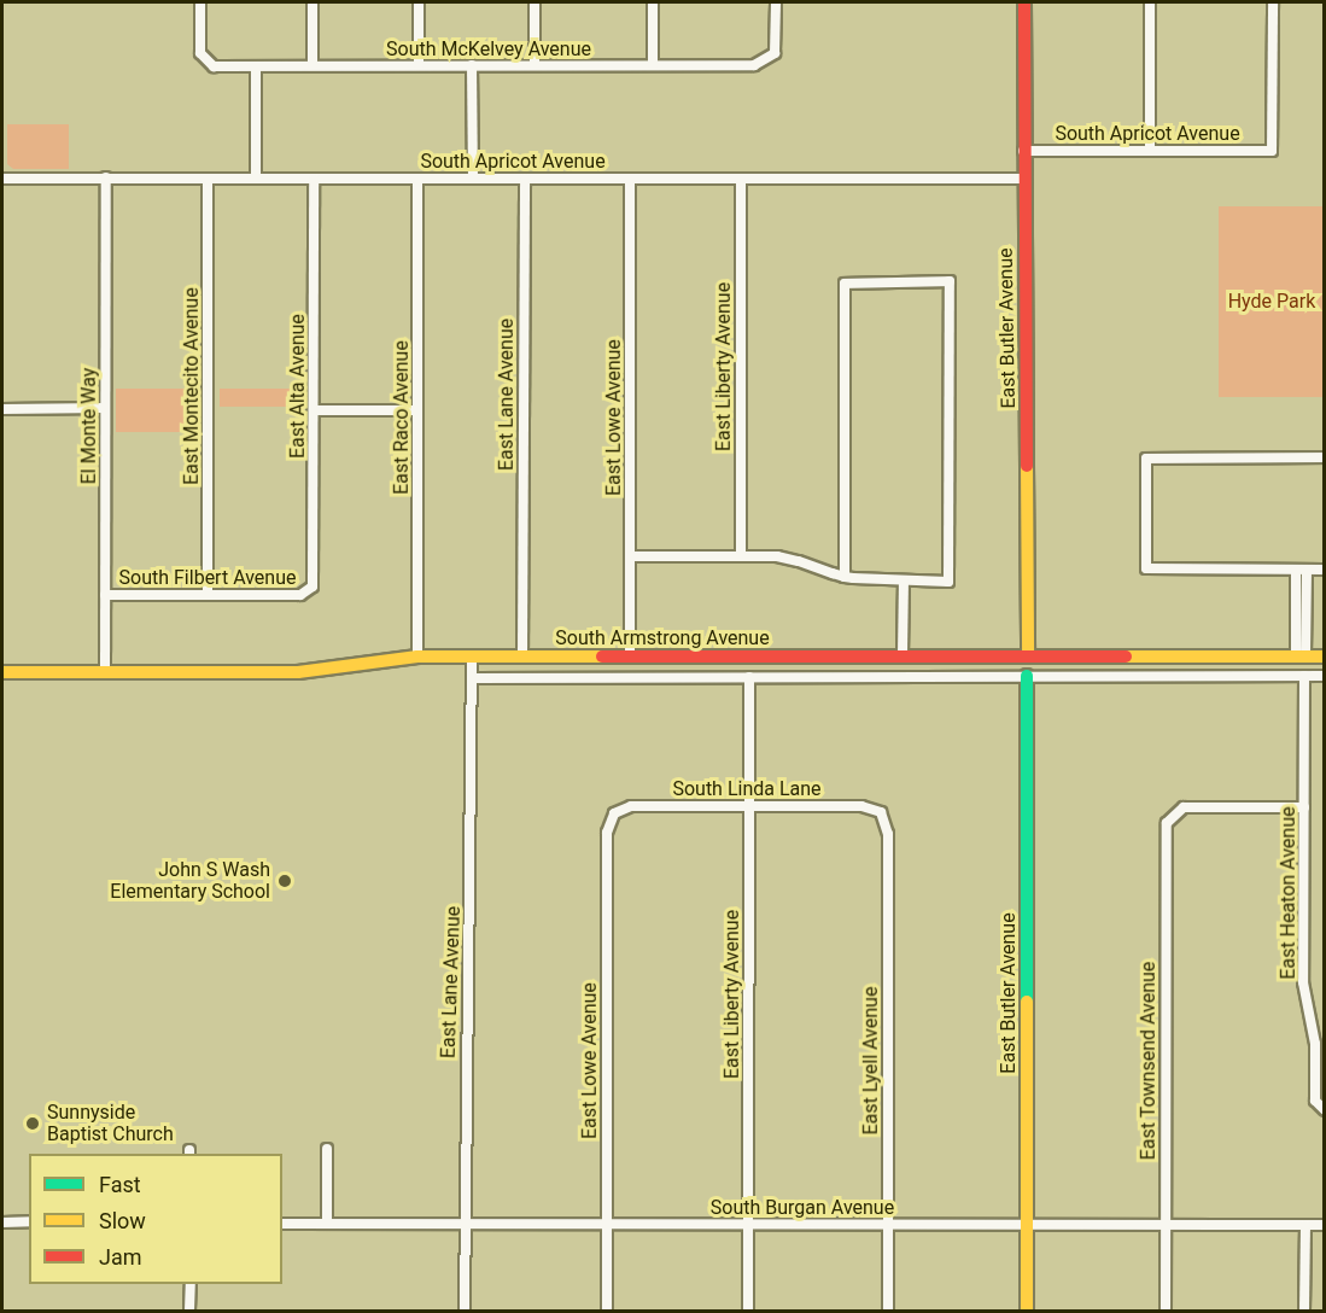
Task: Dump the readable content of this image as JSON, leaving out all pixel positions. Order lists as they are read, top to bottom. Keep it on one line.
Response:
{"streets":{"street":["South McKelvey Avenue","South Apricot Avenue","East Butler Avenue","East Liberty Avenue","East Montecito Avenue","East Alta Avenue","East Lane Avenue","East Raco Avenue","East Lowe Avenue","El Monte Way","South Filbert Avenue","South Armstrong Avenue","South Linda Lane","East Heaton Avenue","East Lyell Avenue","East Townsend Avenue","South Burgan Avenue"]},"crossings":[["South Apricot Avenue","East Butler Avenue"],["South Apricot Avenue","East Liberty Avenue"],["South Apricot Avenue","East Montecito Avenue"],["South Apricot Avenue","East Alta Avenue"],["South Apricot Avenue","East Lane Avenue"],["South Apricot Avenue","East Raco Avenue"],["South Apricot Avenue","East Lowe Avenue"],["South Apricot Avenue","El Monte Way"],["East Butler Avenue","South Armstrong Avenue"],["East Butler Avenue","South Burgan Avenue"],["East Liberty Avenue","South Armstrong Avenue"],["East Liberty Avenue","South Linda Lane"],["East Liberty Avenue","South Burgan Avenue"],["East Montecito Avenue","South Filbert Avenue"],["East Alta Avenue","South Filbert Avenue"],["East Lane Avenue","South Armstrong Avenue"],["East Lane Avenue","South Burgan Avenue"],["East Raco Avenue","South Armstrong Avenue"],["East Lowe Avenue","South Armstrong Avenue"],["East Lowe Avenue","South Linda Lane"],["East Lowe Avenue","South Burgan Avenue"],["El Monte Way","South Filbert Avenue"],["El Monte Way","South Armstrong Avenue"],["South Armstrong Avenue","East Heaton Avenue"],["South Linda Lane","East Lyell Avenue"],["East Heaton Avenue","East Townsend Avenue"],["East Lyell Avenue","South Burgan Avenue"],["East Townsend Avenue","South Burgan Avenue"]],"parks":["Hyde Park"],"places":["John S Wash Elementary School","Sunnyside Baptist Church"],"legend":["Fast","Slow","Jam"]}
